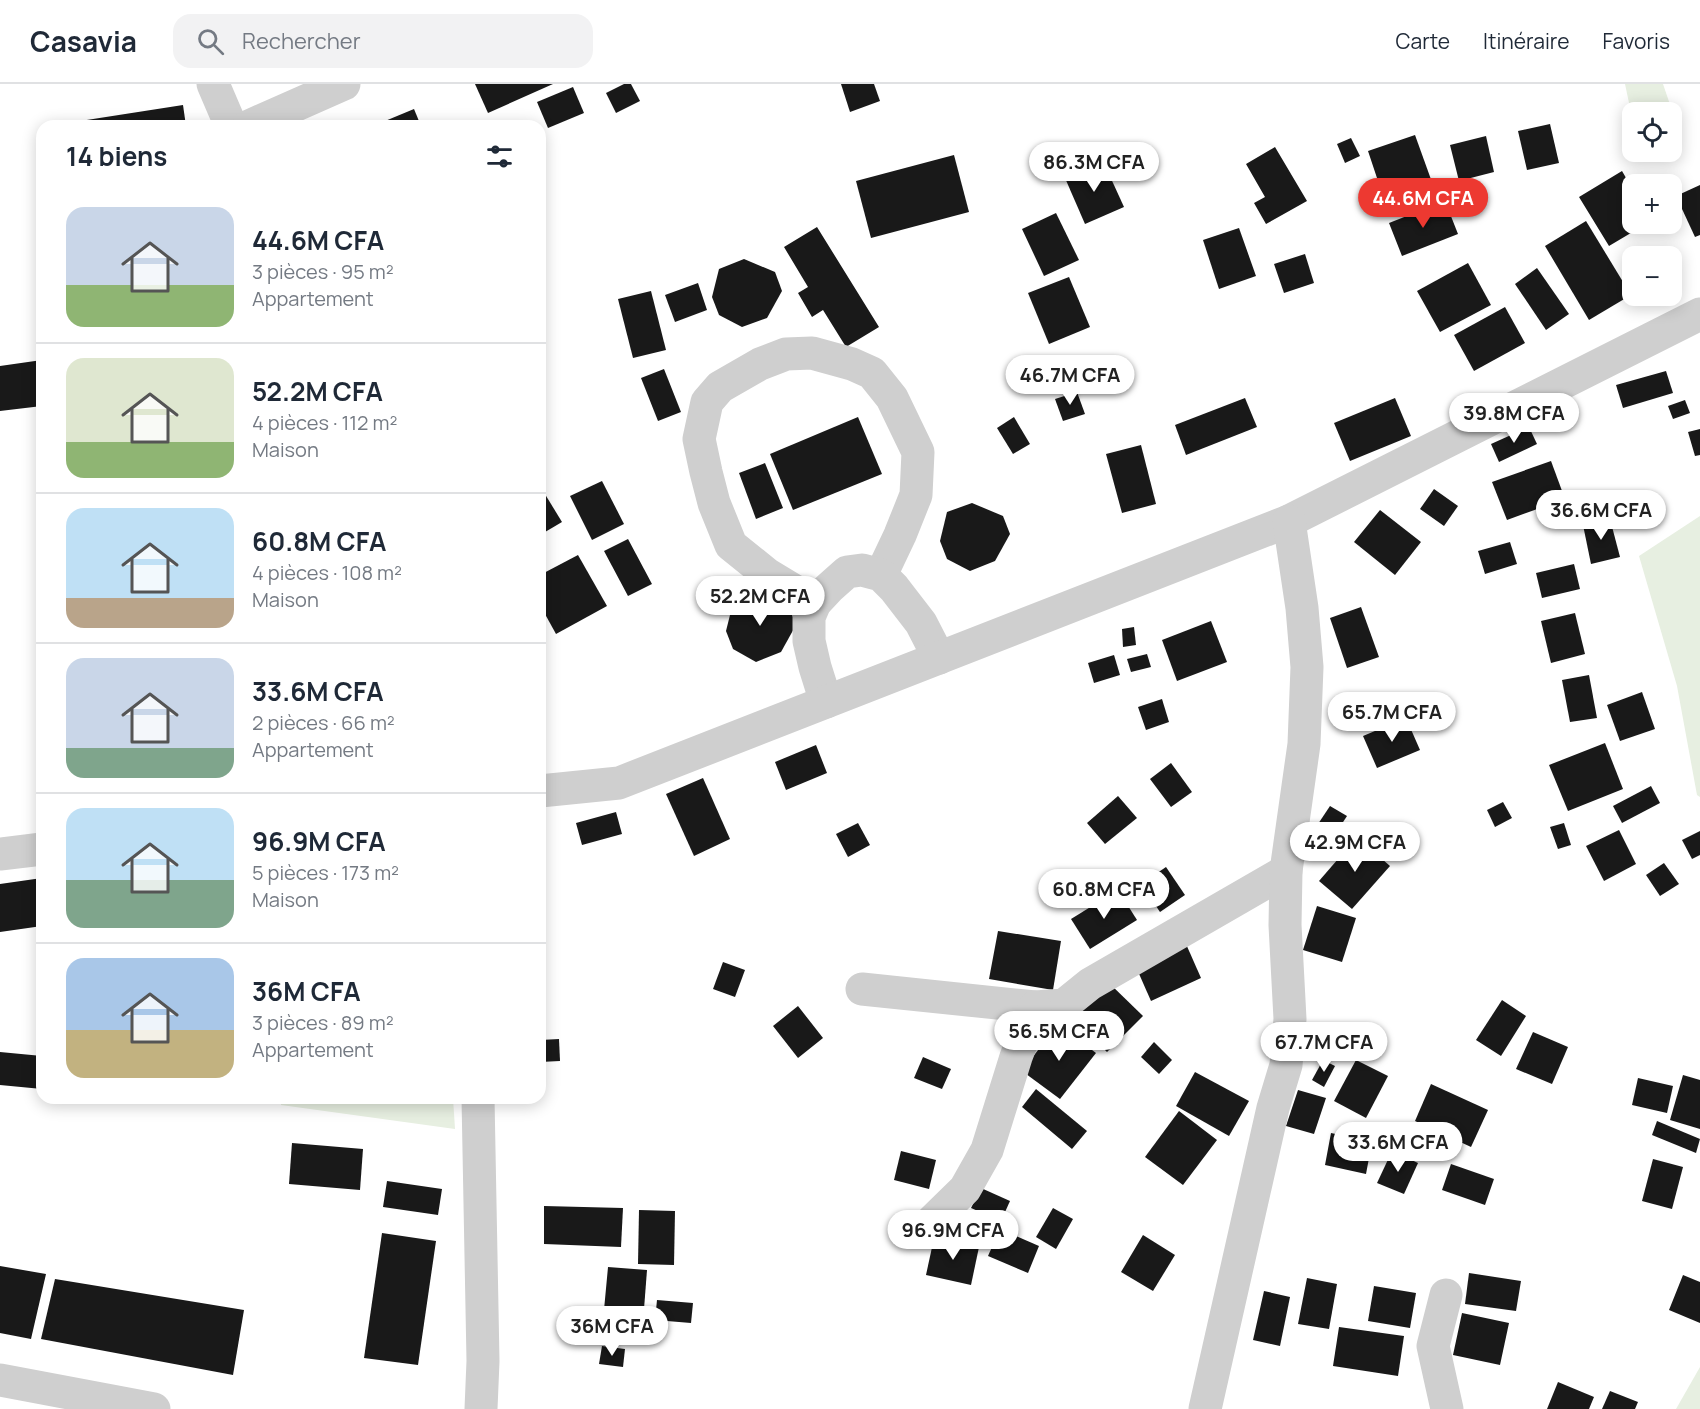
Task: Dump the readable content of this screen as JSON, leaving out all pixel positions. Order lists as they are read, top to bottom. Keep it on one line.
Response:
{"page":{"header":"Casavia","search":"Rechercher","nav":["Carte","Itinéraire","Favoris"],"map_buttons":["+","−"],"heading":"14 biens","price":["86.3M CFA","44.6M CFA","46.7M CFA","39.8M CFA","36.6M CFA","52.2M CFA","65.7M CFA","42.9M CFA","60.8M CFA","56.5M CFA","67.7M CFA","33.6M CFA","96.9M CFA","36M CFA"],"list":[{"name":"44.6M CFA","note":"3 pièces · 95 m² · Appartement"},{"name":"52.2M CFA","note":"4 pièces · 112 m² · Maison"},{"name":"60.8M CFA","note":"4 pièces · 108 m² · Maison"},{"name":"33.6M CFA","note":"2 pièces · 66 m² · Appartement"},{"name":"96.9M CFA","note":"5 pièces · 173 m² · Maison"},{"name":"36M CFA","note":"3 pièces · 89 m² · Appartement"}]}}
